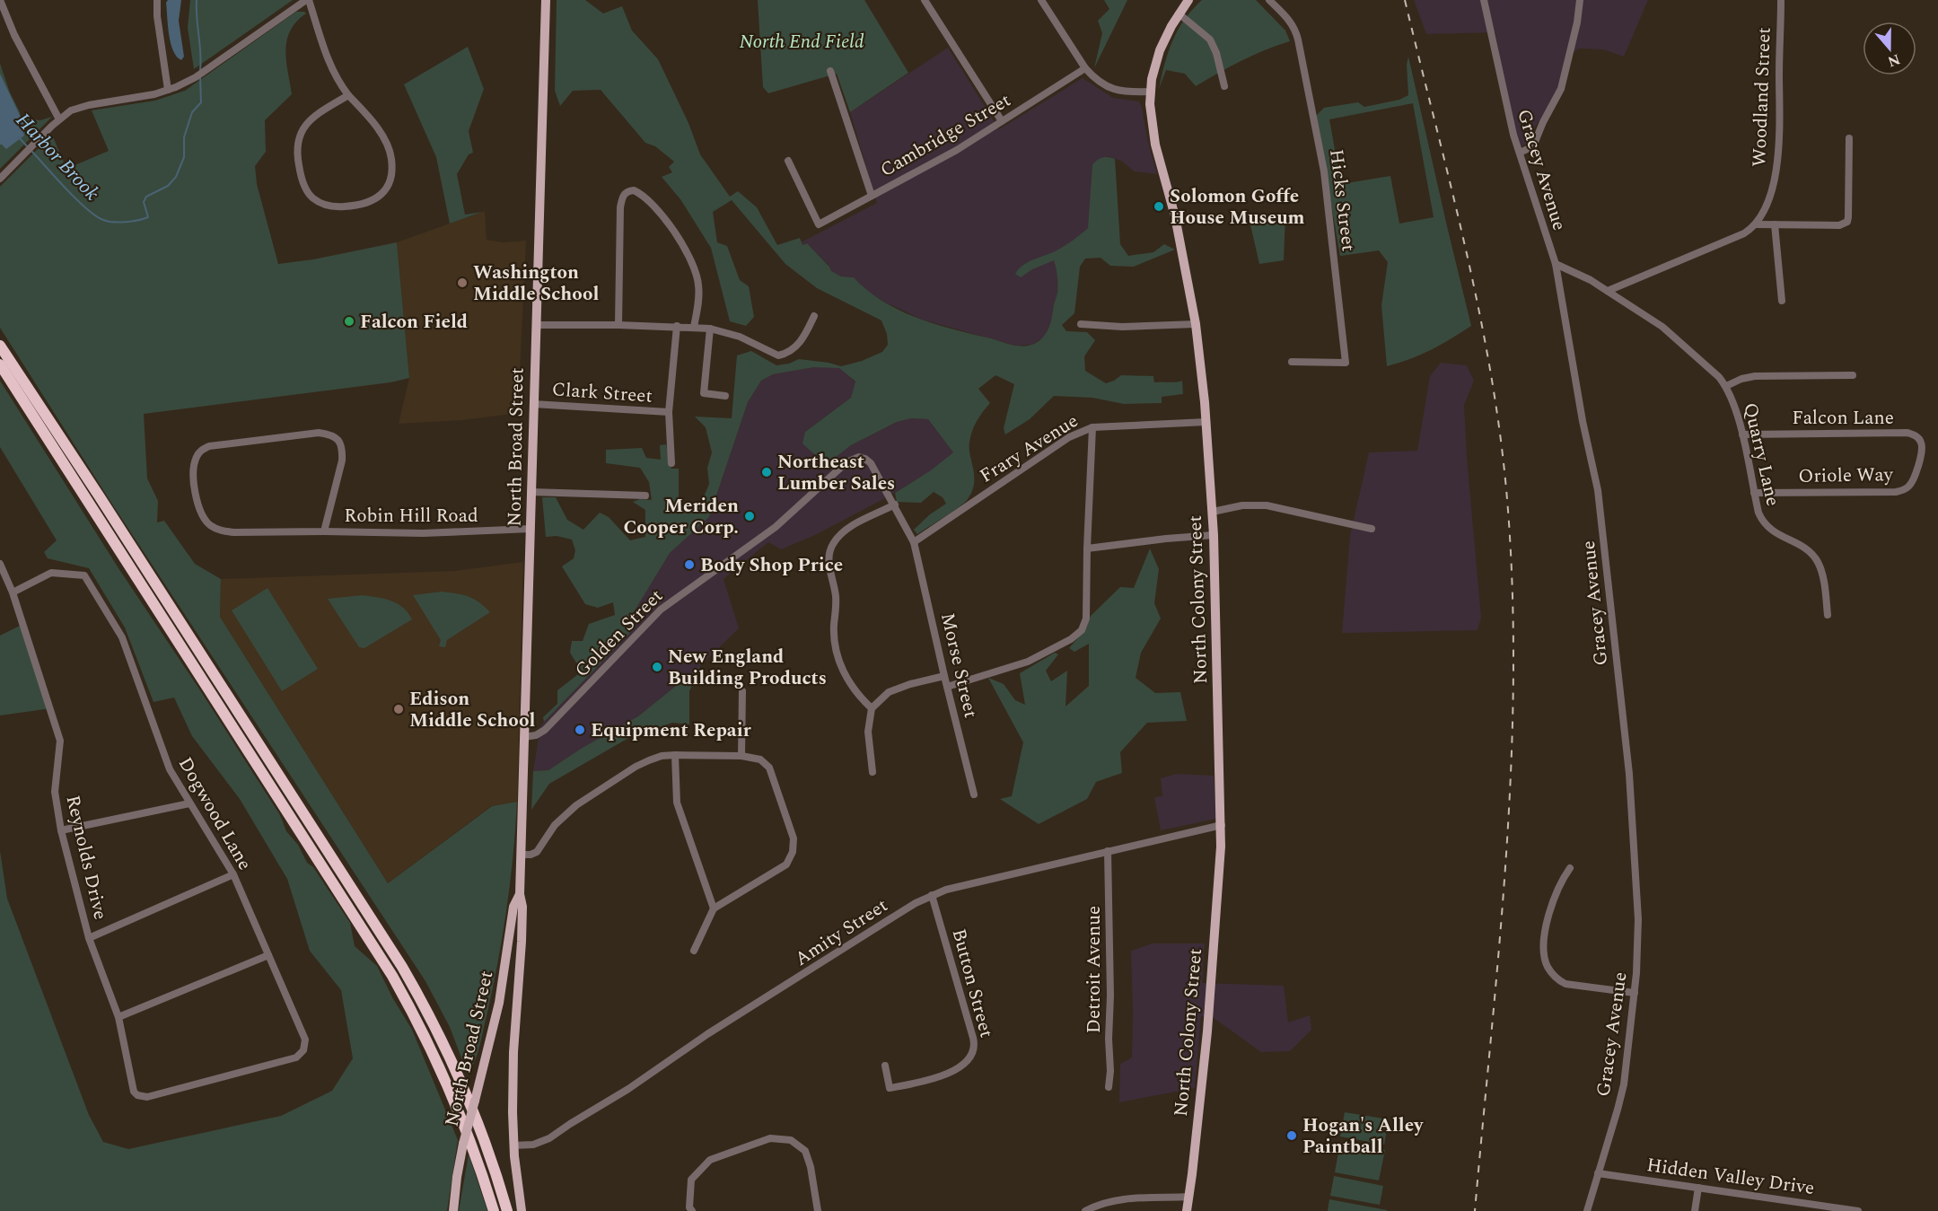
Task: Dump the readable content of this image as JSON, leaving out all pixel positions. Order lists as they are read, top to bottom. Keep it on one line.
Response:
{"streets":{"main road":["North Broad Street","North Colony Street"],"street":["Woodland Street","Cambridge Street","Gracey Avenue","Hicks Street","Clark Street","Falcon Lane","Frary Avenue","Quarry Lane","Oriole Way","Robin Hill Road","Golden Street","Morse Street","Dogwood Lane","Reynolds Drive","Amity Street","Detroit Avenue","Button Street","Hidden Valley Drive"]},"crossings":[["Gracey Avenue","Quarry Lane"],["Gracey Avenue","Hidden Valley Drive"],["Clark Street","North Broad Street"],["Falcon Lane","Quarry Lane"],["Falcon Lane","Oriole Way"],["North Broad Street","Robin Hill Road"],["North Broad Street","Golden Street"],["North Broad Street","Amity Street"],["Frary Avenue","North Colony Street"],["Frary Avenue","Golden Street"],["Frary Avenue","Morse Street"],["Quarry Lane","Oriole Way"],["North Colony Street","Amity Street"],["Golden Street","Morse Street"],["Dogwood Lane","Reynolds Drive"],["Amity Street","Detroit Avenue"],["Amity Street","Button Street"]],"water":["Harbor Brook"],"parks":["North End Field"],"places":["Solomon Goffe House Museum","Washington Middle School","Falcon Field","Northeast Lumber Sales","Meriden Cooper Corp.","Body Shop Price","New England Building Products","Edison Middle School","Equipment Repair","Hogan's Alley Paintball"],"north":"bottom"}
